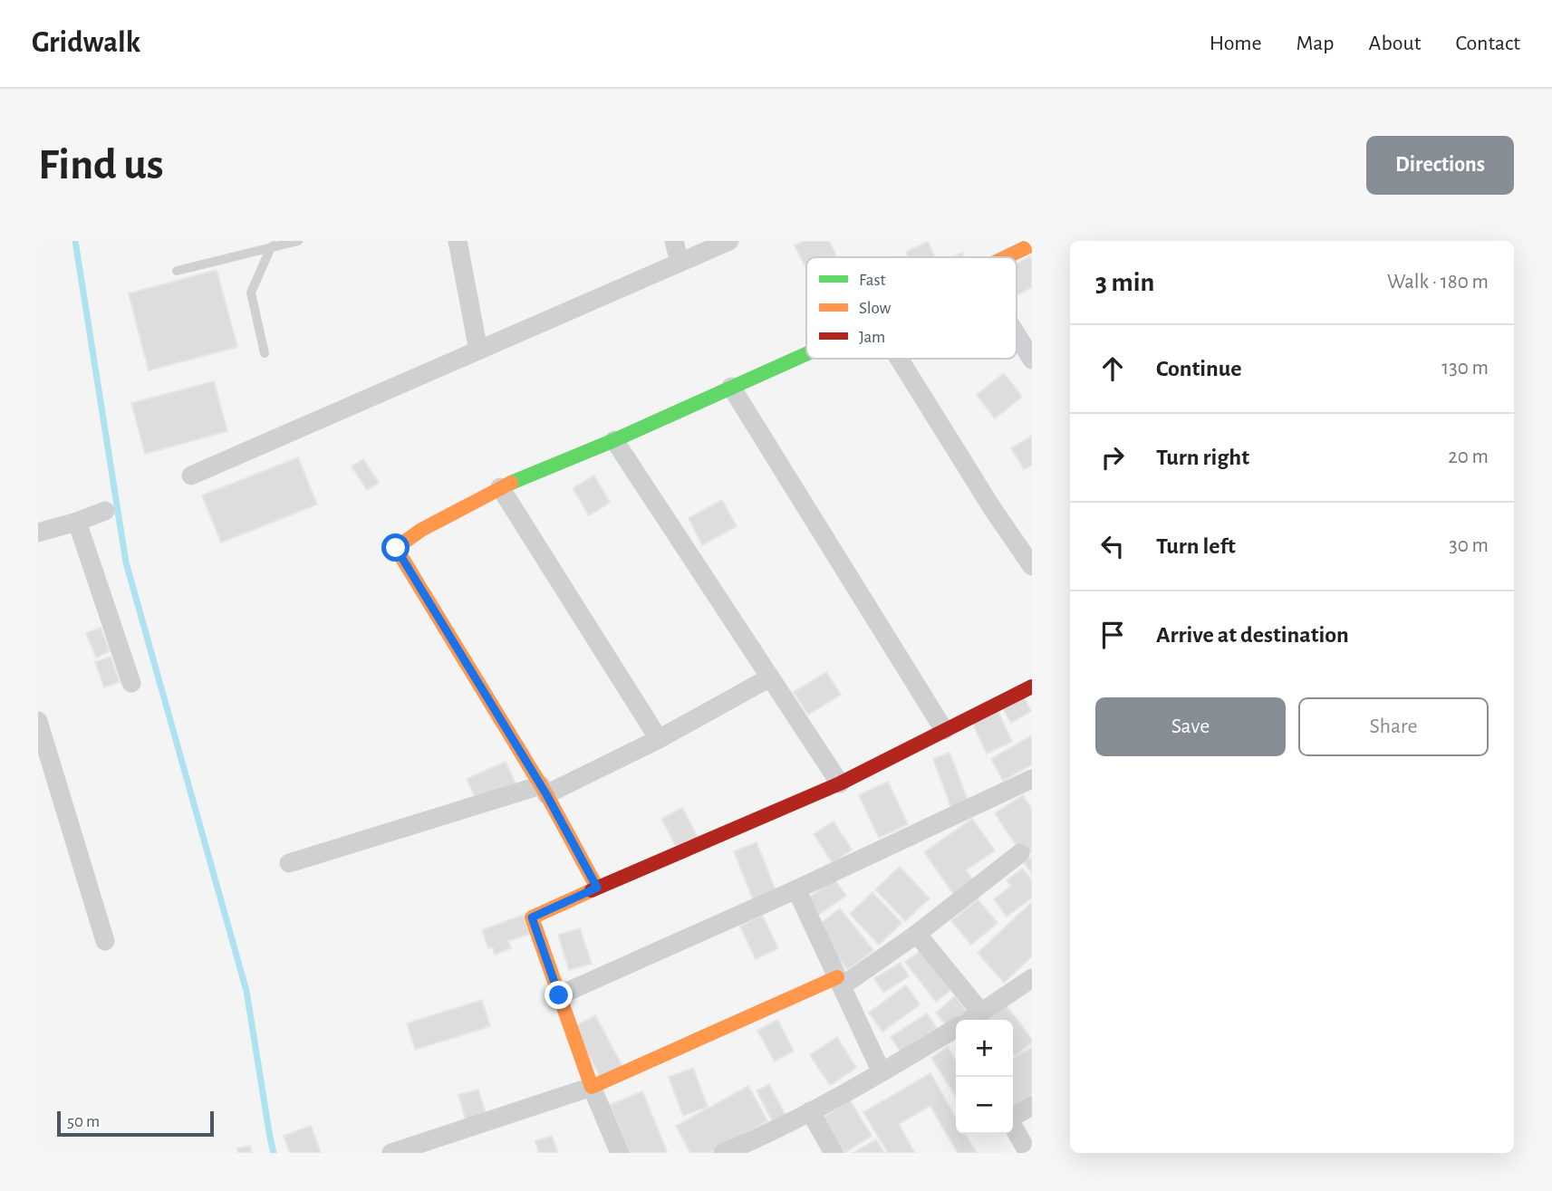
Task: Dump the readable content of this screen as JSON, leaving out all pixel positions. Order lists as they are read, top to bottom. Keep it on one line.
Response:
{"legend":["Fast","Slow","Jam"],"scale_bar":"50 m","page":{"header":"Gridwalk","nav":["Home","Map","About","Contact"],"buttons":["Directions",["Save","Share"]],"title":"Find us","heading":["3 min","Walk · 180 m"],"list":[["Continue","130 m"],["Turn right","20 m"],["Turn left","30 m"],"Arrive at destination"],"map_buttons":["+","−"],"scale":"50 m"}}
